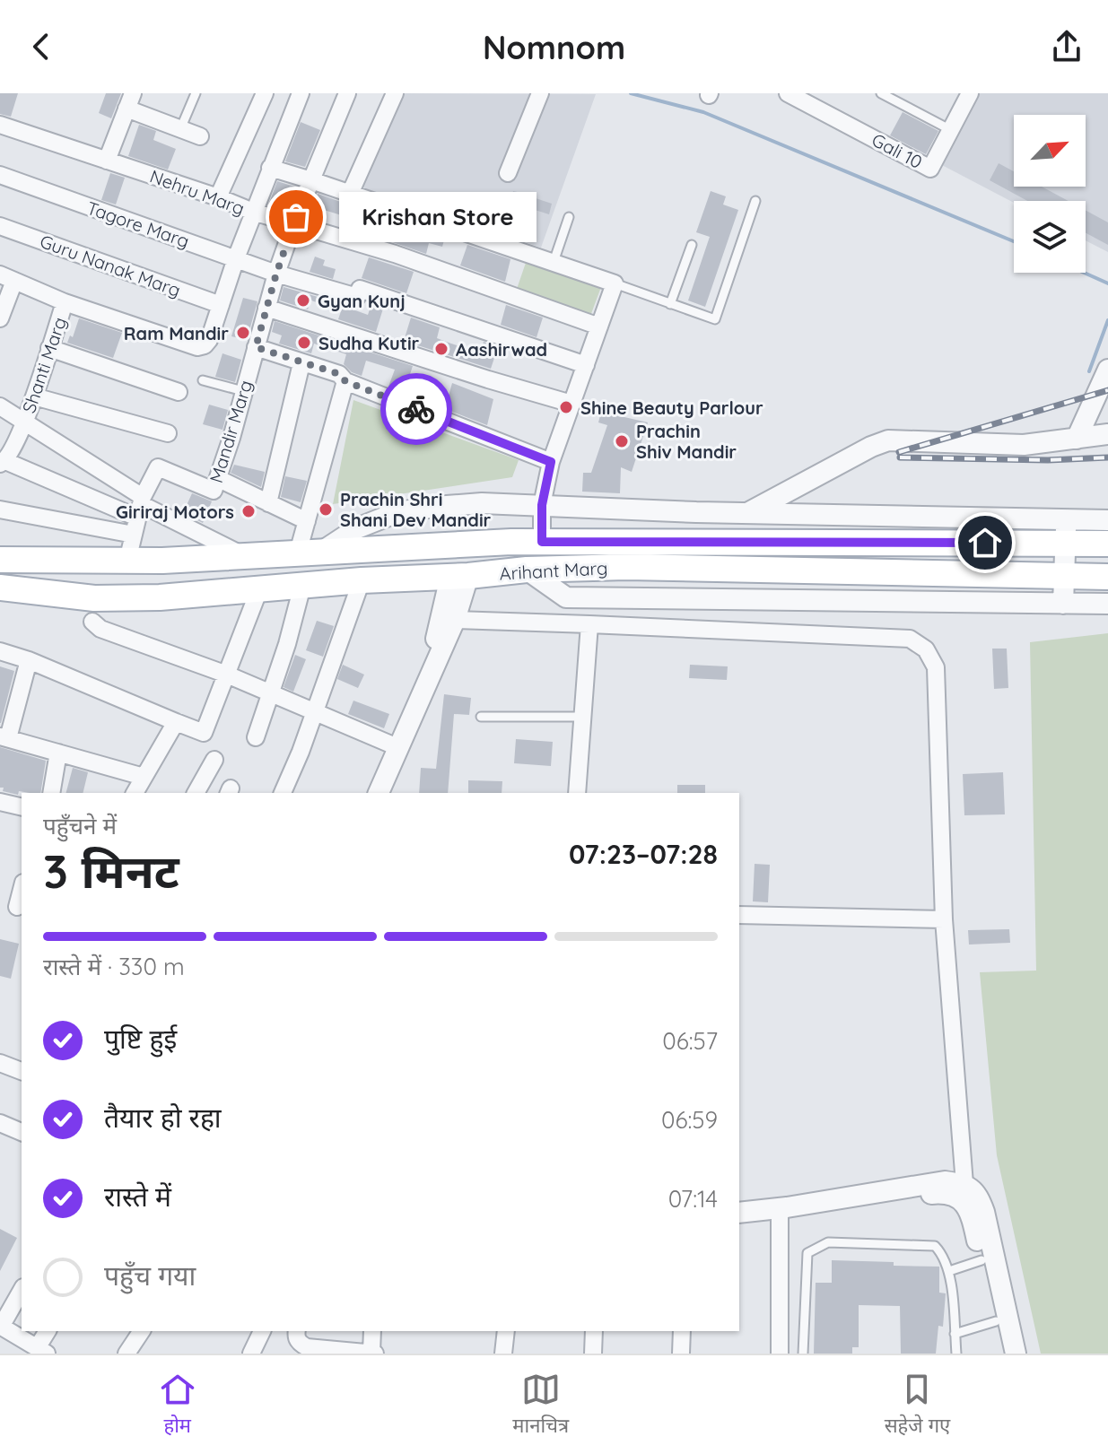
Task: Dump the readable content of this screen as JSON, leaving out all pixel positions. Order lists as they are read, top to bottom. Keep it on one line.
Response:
{"streets":{"main road":["Arihant Marg"],"street":["Gali 10","Nehru Marg","Tagore Marg","Guru Nanak Marg","Shanti Marg","Mandir Marg"]},"crossings":[["Nehru Marg","Mandir Marg"],["Tagore Marg","Mandir Marg"],["Mandir Marg","Arihant Marg"]],"places":["Krishan Store","Gyan Kunj","Ram Mandir","Sudha Kutir","Aashirwad","Shine Beauty Parlour","Prachin Shiv Mandir","Prachin Shri Shani Dev Mandir","Giriraj Motors"],"north":"top right","page":{"header":"Nomnom","bubble":"Krishan Store","heading":["3 मिनट","पहुँचने में","07:23–07:28"],"bar":"रास्ते में · 330 m","list":[["पुष्टि हुई","06:57"],["तैयार हो रहा","06:59"],["रास्ते में","07:14"],"पहुँच गया"],"tabs":["होम","मानचित्र","सहेजे गए"]}}
